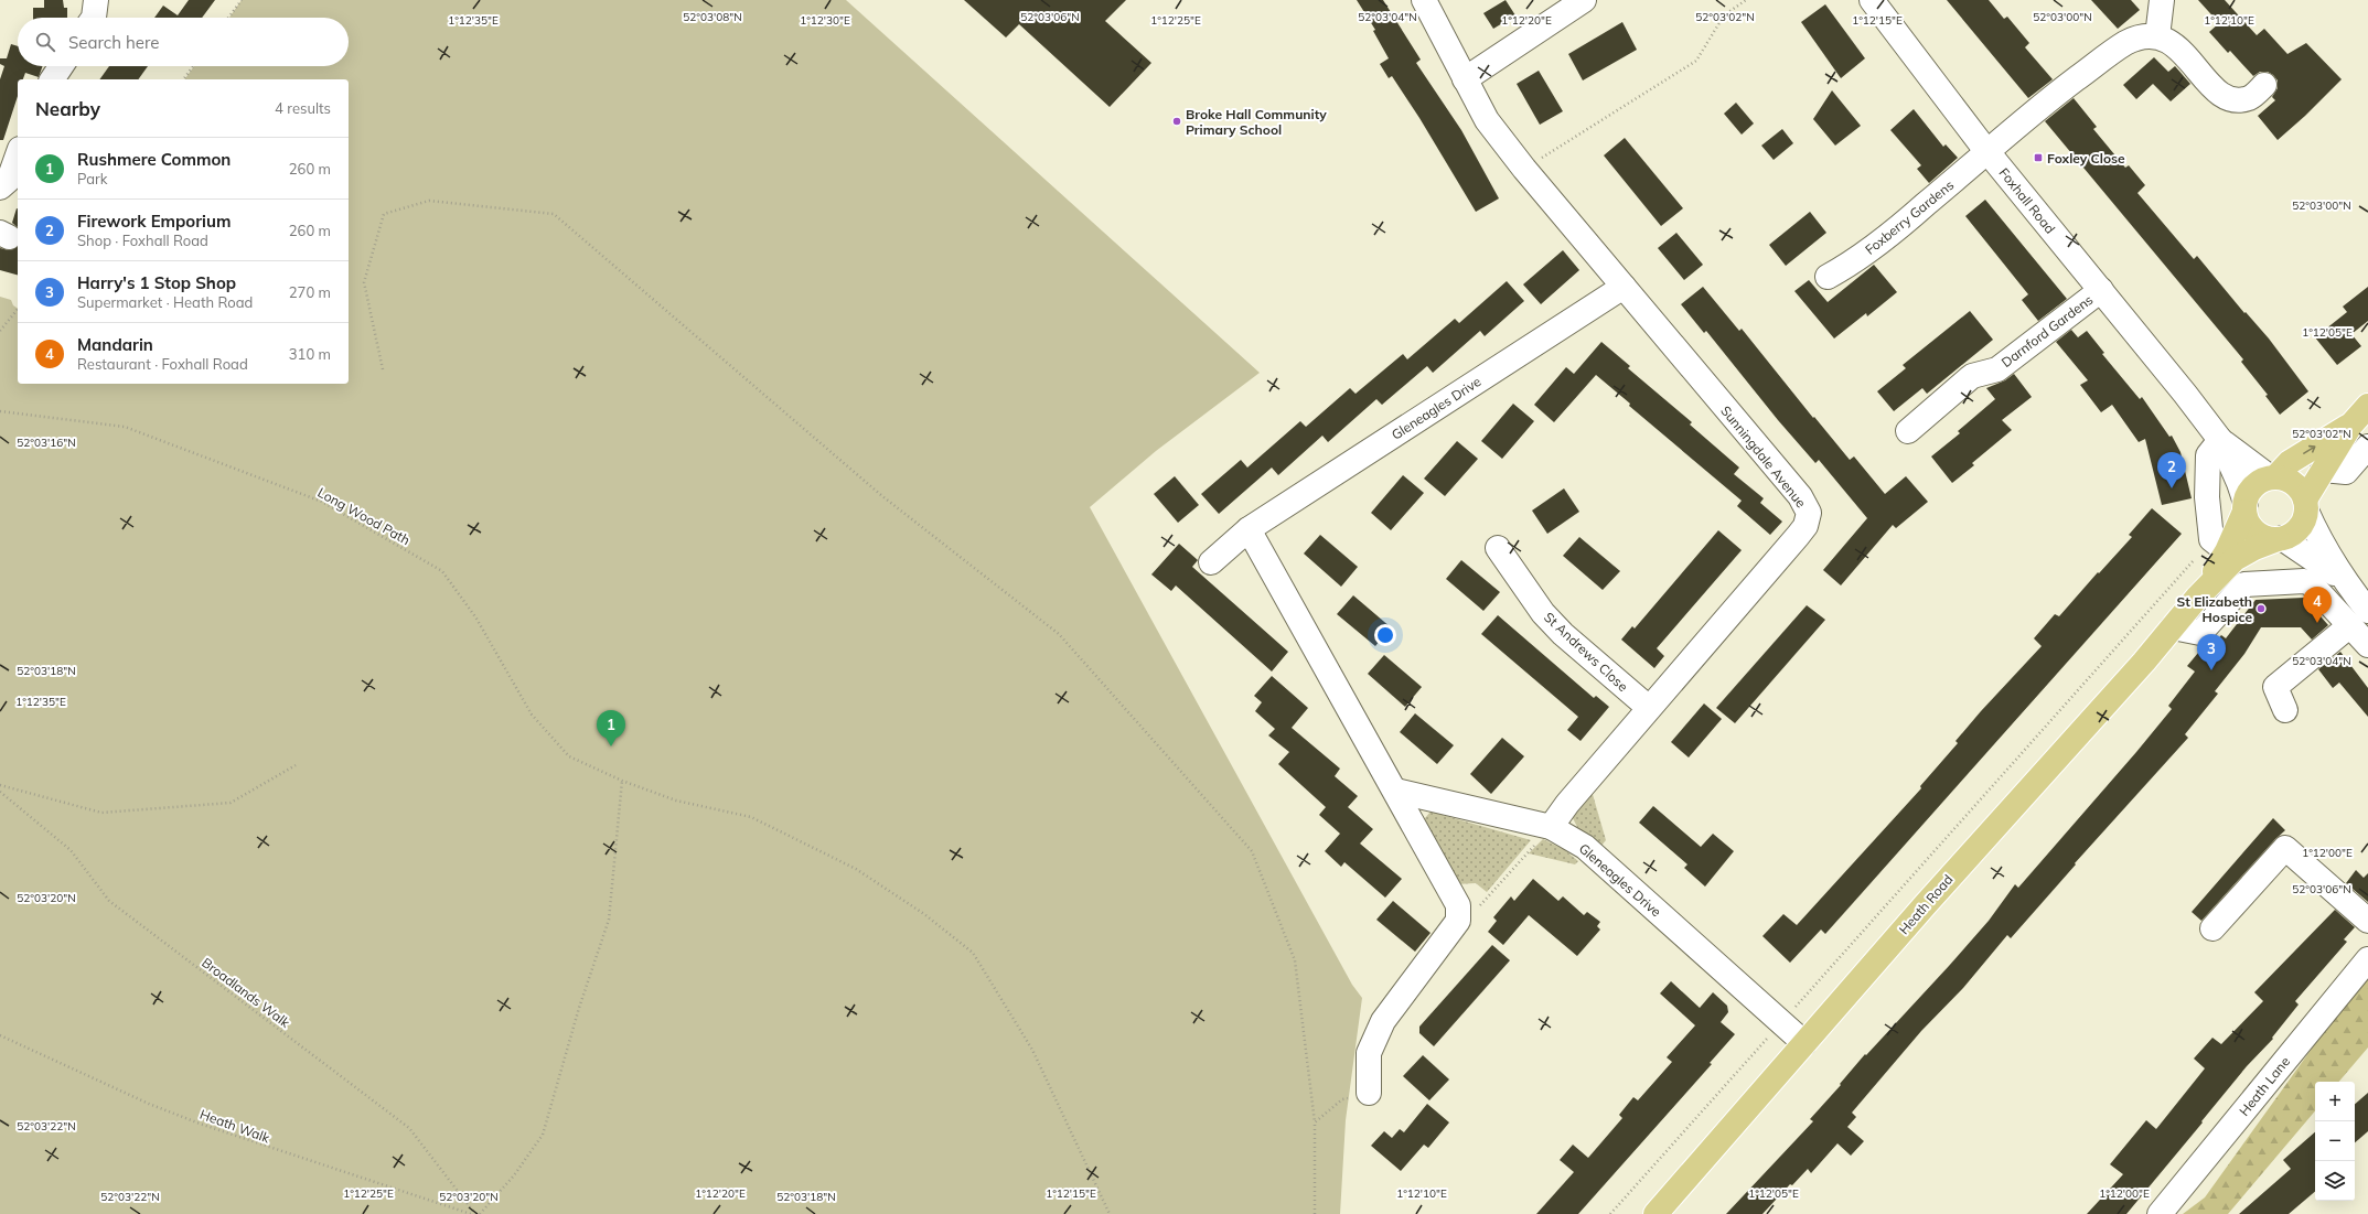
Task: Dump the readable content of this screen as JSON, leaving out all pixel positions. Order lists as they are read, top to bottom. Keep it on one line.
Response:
{"streets":{"main road":["Heath Road"],"street":["Foxhall Road","Foxberry Gardens","Darnford Gardens","Gleneagles Drive","Sunningdale Avenue","St Andrews Close","Heath Lane"],"path":["Long Wood Path","Broadlands Walk","Heath Walk"]},"crossings":[["Foxhall Road","Foxberry Gardens"],["Foxhall Road","Darnford Gardens"],["Foxhall Road","Heath Road"],["Gleneagles Drive","Sunningdale Avenue"],["Gleneagles Drive","Heath Road"],["Sunningdale Avenue","St Andrews Close"]],"places":{"other":["Broke Hall Community Primary School","St Elizabeth Hospice"],"transit":["Foxley Close"]},"page":{"search":"Search here","heading":["Nearby","4 results"],"list":[{"mark":"1","name":"Rushmere Common","note":"Park","value":"260 m"},{"mark":"2","name":"Firework Emporium","note":"Shop · Foxhall Road","value":"260 m"},{"mark":"3","name":"Harry's 1 Stop Shop","note":"Supermarket · Heath Road","value":"270 m"},{"mark":"4","name":"Mandarin","note":"Restaurant · Foxhall Road","value":"310 m"}],"pins":["2","4","3","1"],"map_buttons":["+","−"]},"coordinates":["52°03'08\"N","52°03'06\"N","52°03'02\"N","52°03'00\"N","52°03'04\"N","1°12'35\"E","1°12'30\"E","1°12'25\"E","1°12'20\"E","1°12'15\"E","1°12'10\"E","1°12'05\"E","52°03'16\"N","52°03'18\"N","1°12'00\"E","52°03'20\"N","52°03'22\"N"]}
